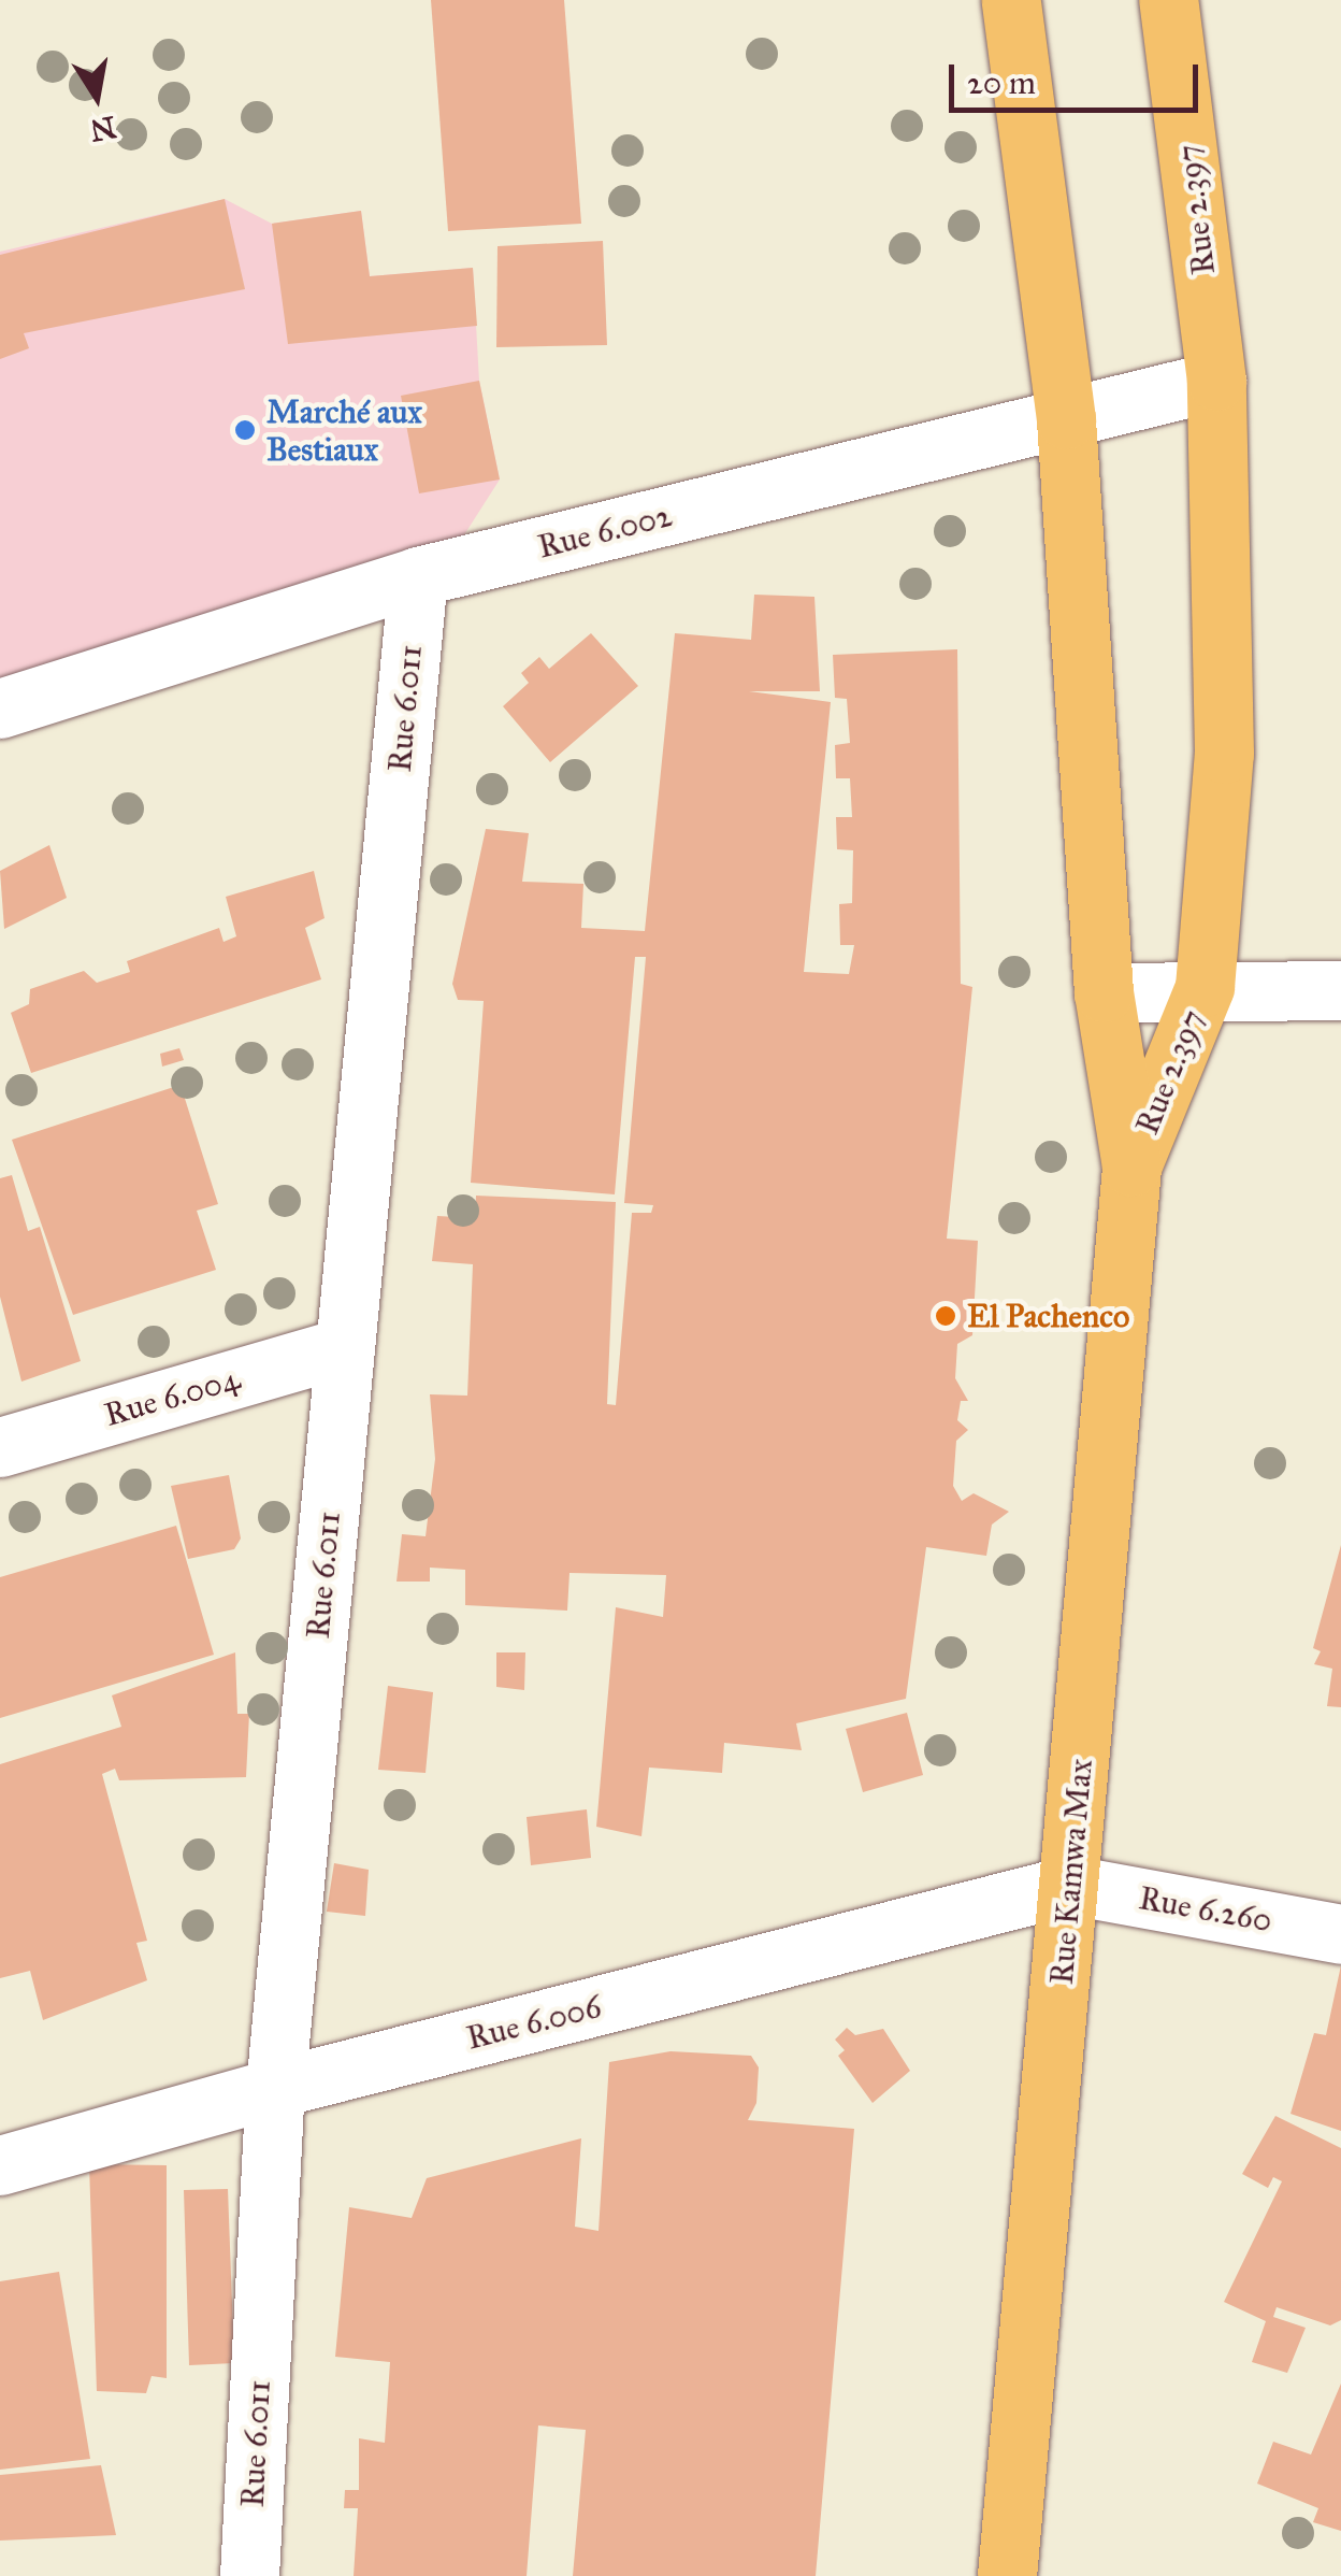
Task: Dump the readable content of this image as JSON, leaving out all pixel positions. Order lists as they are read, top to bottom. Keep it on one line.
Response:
{"streets":{"main road":["Rue 2.397","Rue Kamwa Max"],"street":["Rue 6.002","Rue 6.011","Rue 6.004","Rue 6.260","Rue 6.006"]},"crossings":[["Rue 2.397","Rue 6.002"],["Rue 2.397","Rue Kamwa Max"],["Rue 6.002","Rue 6.011"],["Rue 6.011","Rue 6.004"],["Rue 6.011","Rue 6.006"],["Rue Kamwa Max","Rue 6.260"],["Rue Kamwa Max","Rue 6.006"],["Rue 6.260","Rue 6.006"]],"places":["Marché aux Bestiaux","El Pachenco"],"scale_bar":"20 m","north":"bottom"}
